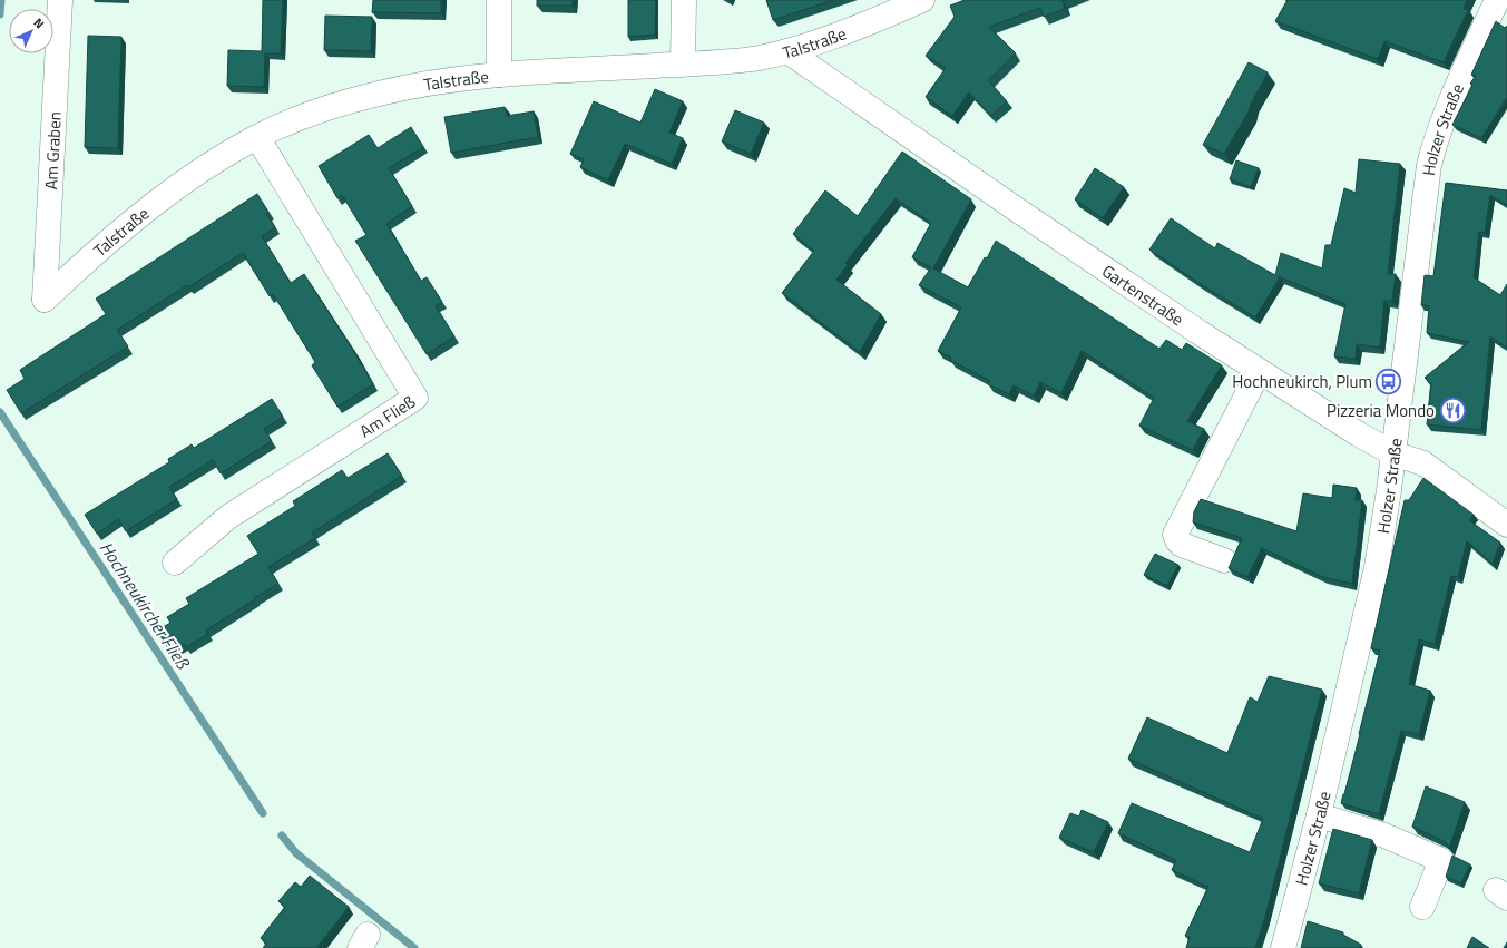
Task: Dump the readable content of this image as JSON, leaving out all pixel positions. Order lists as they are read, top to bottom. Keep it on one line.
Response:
{"streets":{"street":["Talstraße","Holzer Straße","Am Graben","Gartenstraße","Am Fließ"]},"crossings":[["Talstraße","Am Graben"],["Talstraße","Gartenstraße"],["Talstraße","Am Fließ"],["Holzer Straße","Gartenstraße"]],"water":["Hochneukircher Fließ"],"places":{"bus stop":["Hochneukirch, Plum"],"restaurant":["Pizzeria Mondo"]},"north":"top right"}
